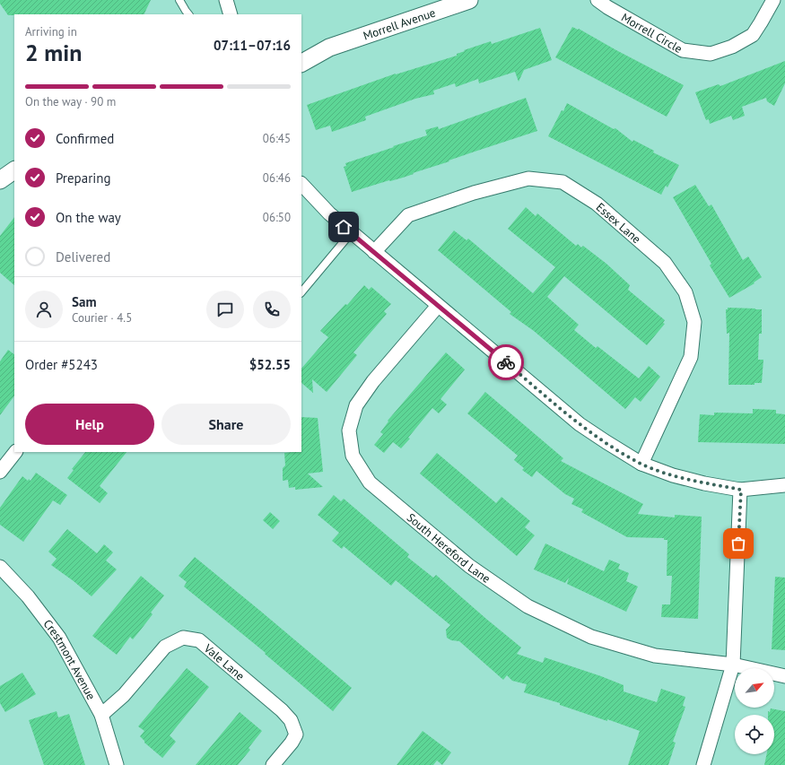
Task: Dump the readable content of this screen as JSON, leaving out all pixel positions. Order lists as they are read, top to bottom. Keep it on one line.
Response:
{"streets":{"street":["Morrell Avenue","Morrell Circle","Essex Lane","South Hereford Lane","Crestmont Avenue","Vale Lane"]},"crossings":[["Crestmont Avenue","Vale Lane"]],"north":"top right","page":{"heading":["2 min","Arriving in","07:11–07:16"],"panel":["Sam","Courier · 4.5","Order #5243","$52.55"],"bar":"On the way · 90 m","list":[["Confirmed","06:45"],["Preparing","06:46"],["On the way","06:50"],"Delivered"],"buttons":["Help","Share"]}}
